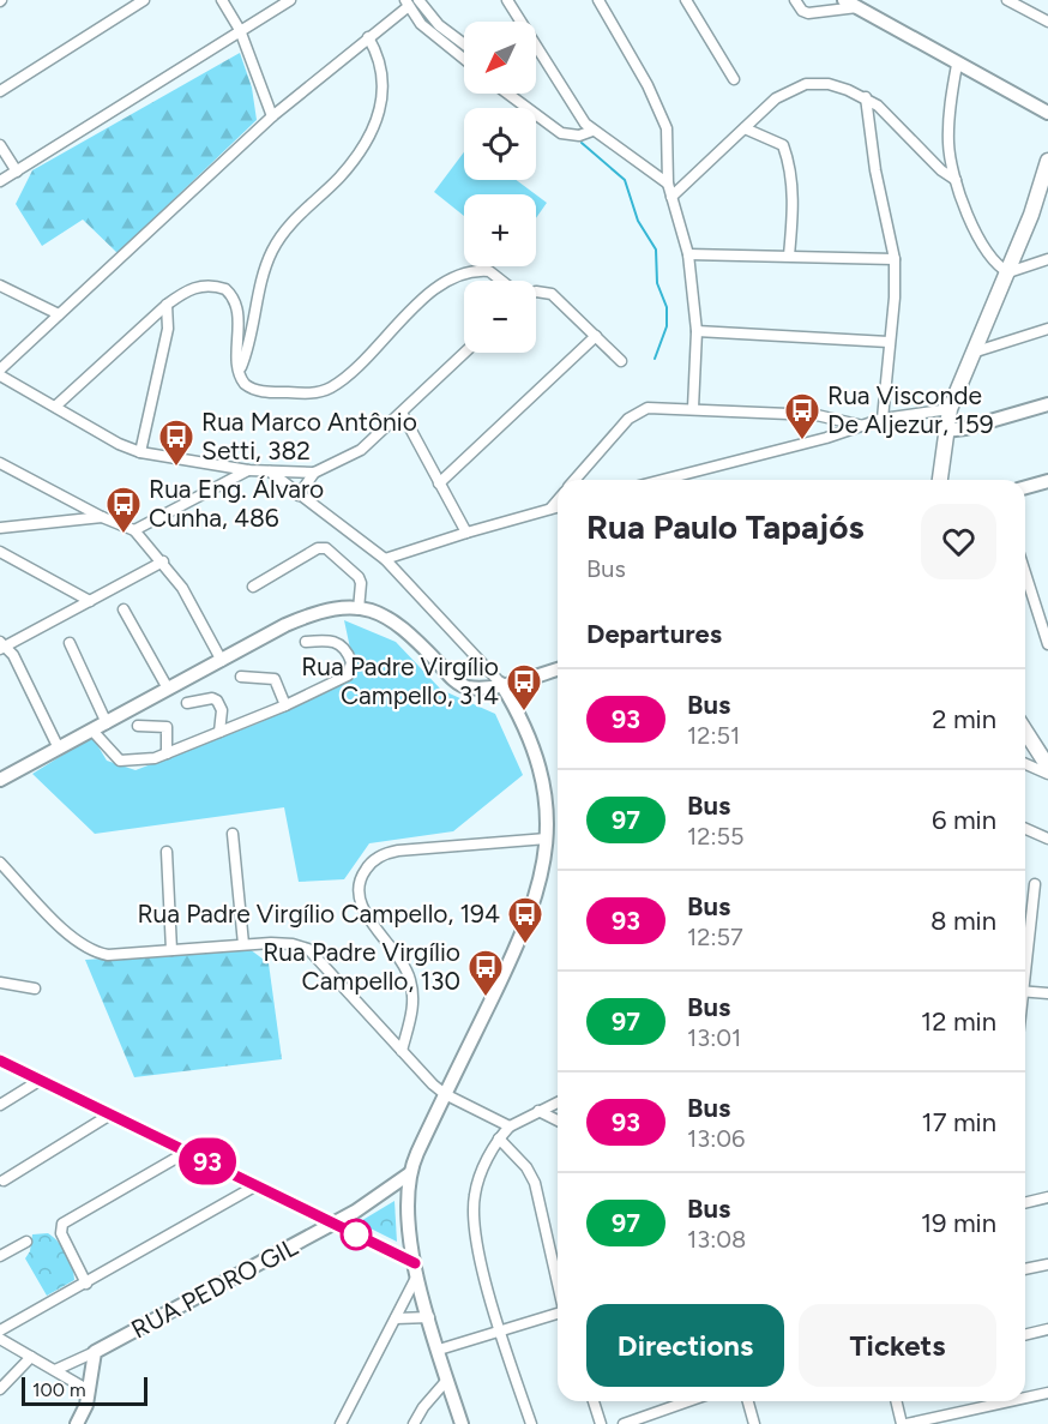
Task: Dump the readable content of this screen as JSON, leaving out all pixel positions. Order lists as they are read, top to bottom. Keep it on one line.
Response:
{"streets":{"street":["RUA PEDRO GIL"]},"places":{"bus stop":["Rua Visconde De Aljezur, 159","Rua Marco Antônio Setti, 382","Rua Eng. Álvaro Cunha, 486","Rua Padre Virgílio Campello, 314","Rua Padre Virgílio Campello, 194","Rua Padre Virgílio Campello, 130"]},"lines":["bus line 93"],"scale_bar":"100 m","north":"bottom left","page":{"on_map":"93","map_buttons":["+","−"],"heading":[["Rua Paulo Tapajós","Bus"],"Departures"],"list":[{"mark":"93","name":"Bus","note":"12:51","value":"2 min"},{"mark":"97","name":"Bus","note":"12:55","value":"6 min"},{"mark":"93","name":"Bus","note":"12:57","value":"8 min"},{"mark":"97","name":"Bus","note":"13:01","value":"12 min"},{"mark":"93","name":"Bus","note":"13:06","value":"17 min"},{"mark":"97","name":"Bus","note":"13:08","value":"19 min"}],"buttons":["Directions","Tickets"],"scale":"100 m"}}
